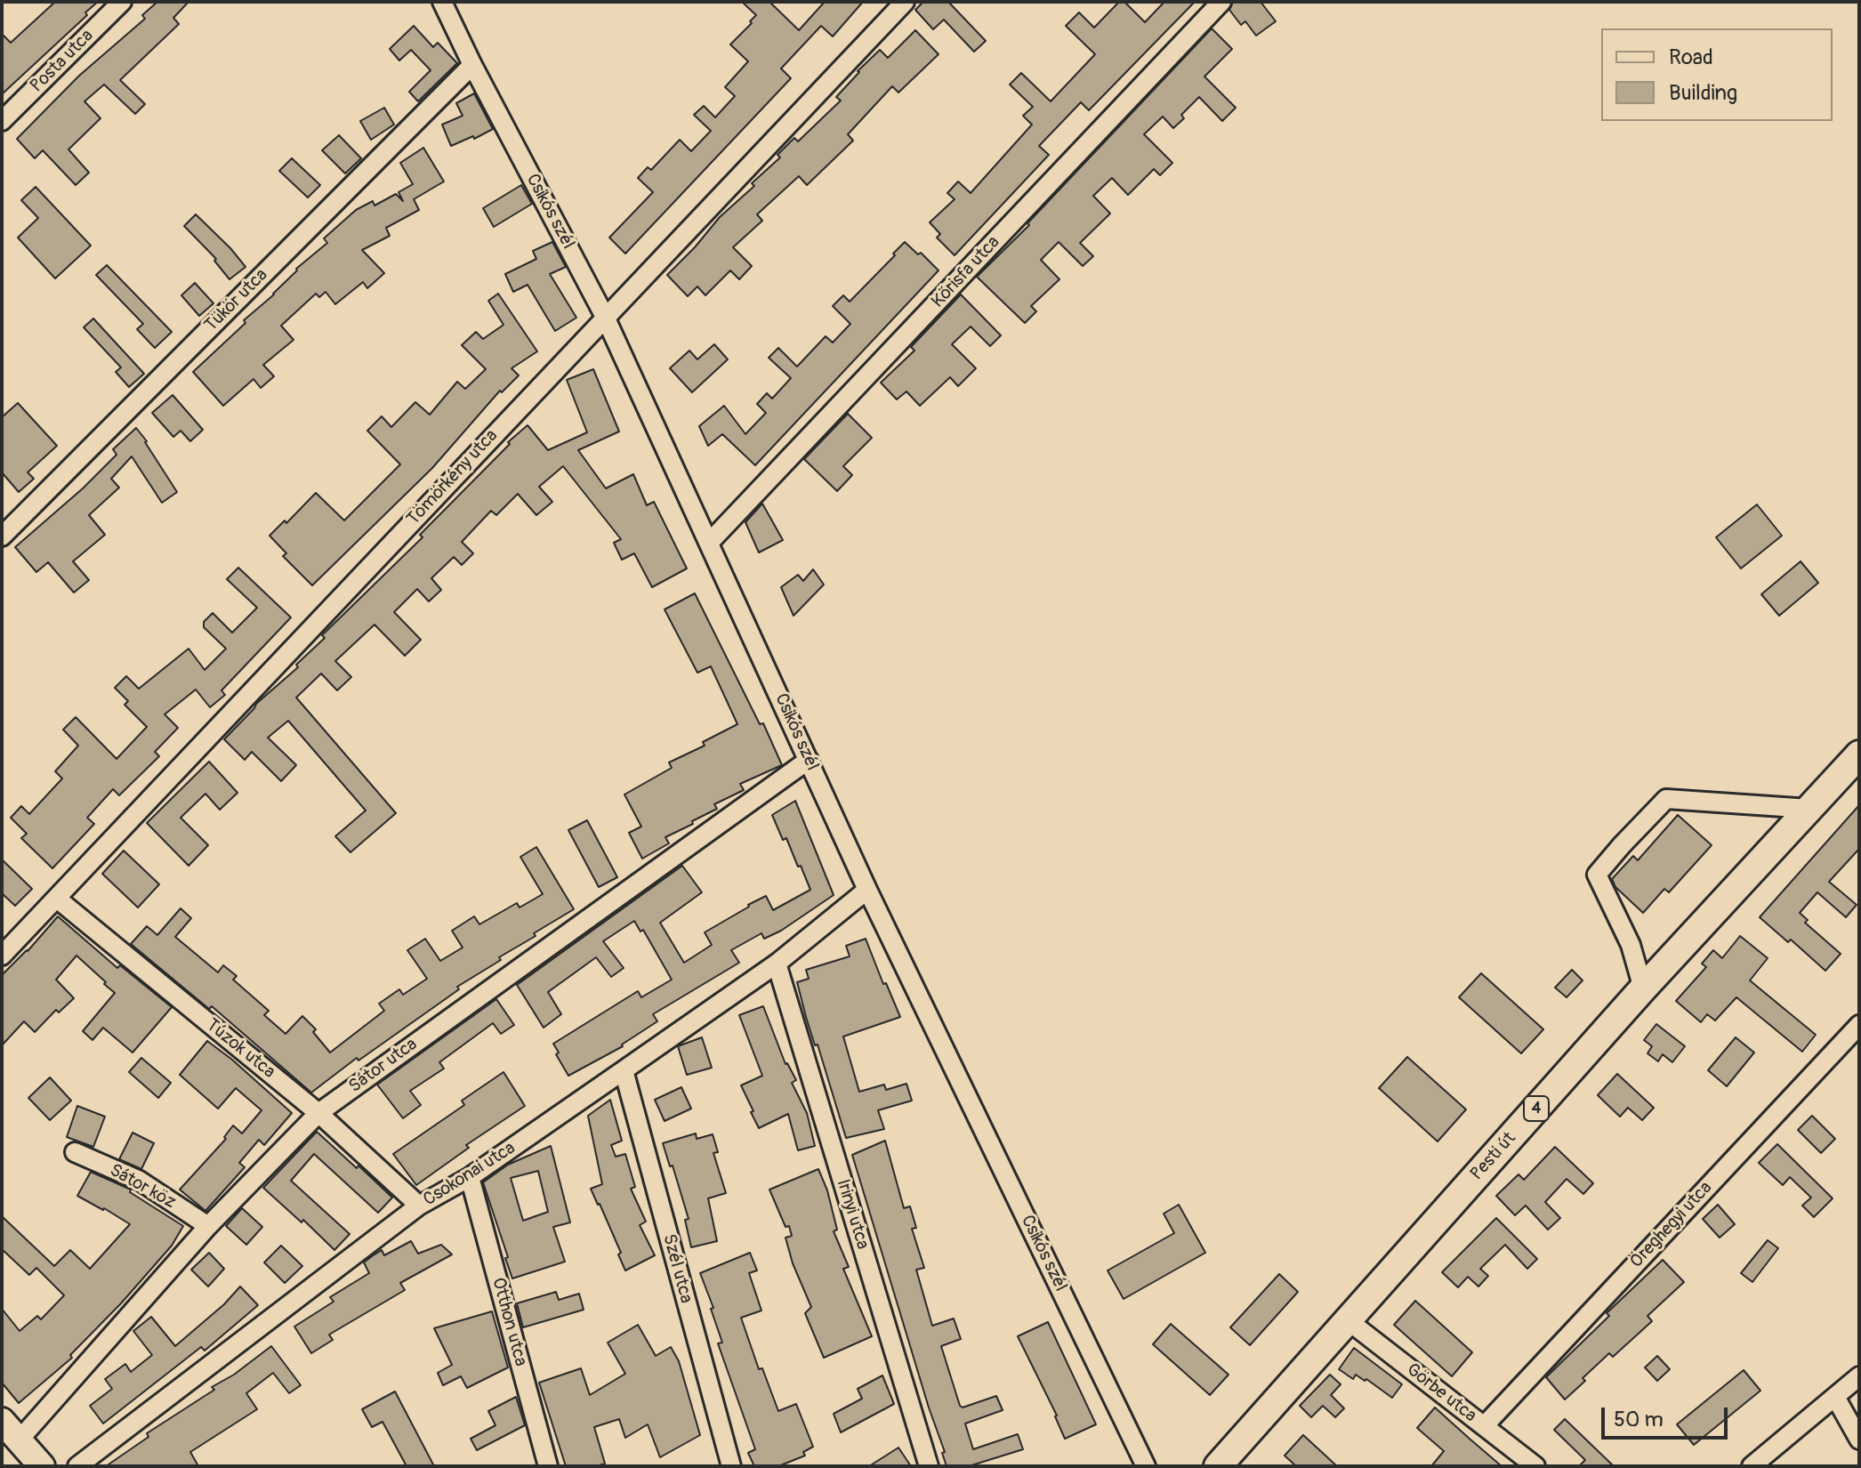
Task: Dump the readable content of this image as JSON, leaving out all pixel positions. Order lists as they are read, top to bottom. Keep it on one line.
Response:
{"streets":{"main road":["4","Pesti út"],"street":["Posta utca","Csikós szél","Kőrisfa utca","Tükör utca","Tömörkény utca","Túzok utca","Sátor utca","Csokonai utca","Sátor köz","Irinyi utca","Öreghegyi utca","Szél utca","Otthon utca","Görbe utca"]},"crossings":[["Csikós szél","Kőrisfa utca"],["Csikós szél","Tükör utca"],["Csikós szél","Tömörkény utca"],["Csikós szél","Sátor utca"],["Csikós szél","Csokonai utca"],["Tömörkény utca","Túzok utca"],["Túzok utca","Sátor utca"],["Túzok utca","Csokonai utca"],["Sátor utca","Sátor köz"],["Pesti út","Görbe utca"],["Csokonai utca","Irinyi utca"],["Csokonai utca","Szél utca"],["Csokonai utca","Otthon utca"],["Öreghegyi utca","Görbe utca"]],"legend":["Road","Building"],"scale_bar":"50 m"}
